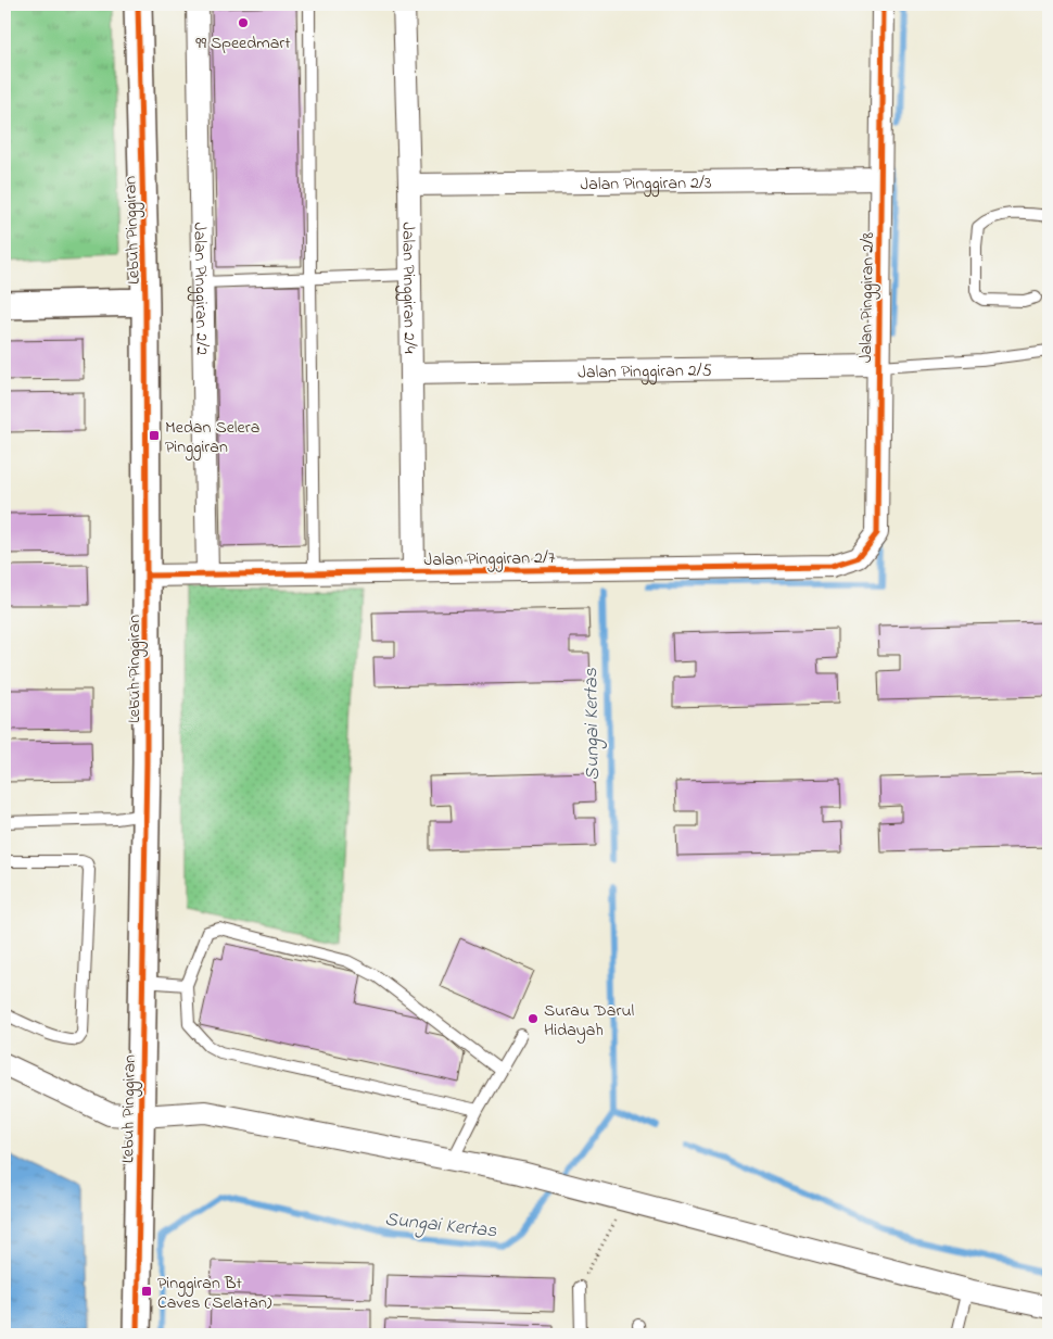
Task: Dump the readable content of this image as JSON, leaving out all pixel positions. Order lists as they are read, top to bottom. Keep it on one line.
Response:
{"streets":{"street":["Jalan Pinggiran 2/3","Lebuh Pinggiran","Jalan Pinggiran 2/4","Jalan Pinggiran 2/2","Jalan Pinggiran 2/8","Jalan Pinggiran 2/5","Jalan Pinggiran 2/7"]},"crossings":[["Jalan Pinggiran 2/3","Jalan Pinggiran 2/4"],["Jalan Pinggiran 2/3","Jalan Pinggiran 2/8"],["Lebuh Pinggiran","Jalan Pinggiran 2/7"],["Jalan Pinggiran 2/4","Jalan Pinggiran 2/5"],["Jalan Pinggiran 2/4","Jalan Pinggiran 2/7"],["Jalan Pinggiran 2/2","Jalan Pinggiran 2/7"],["Jalan Pinggiran 2/8","Jalan Pinggiran 2/5"],["Jalan Pinggiran 2/8","Jalan Pinggiran 2/7"]],"water":["Sungai Kertas"],"places":{"other":["99 Speedmart","Surau Darul Hidayah"],"transit":["Medan Selera Pinggiran","Pinggiran Bt Caves (Selatan)"]}}
